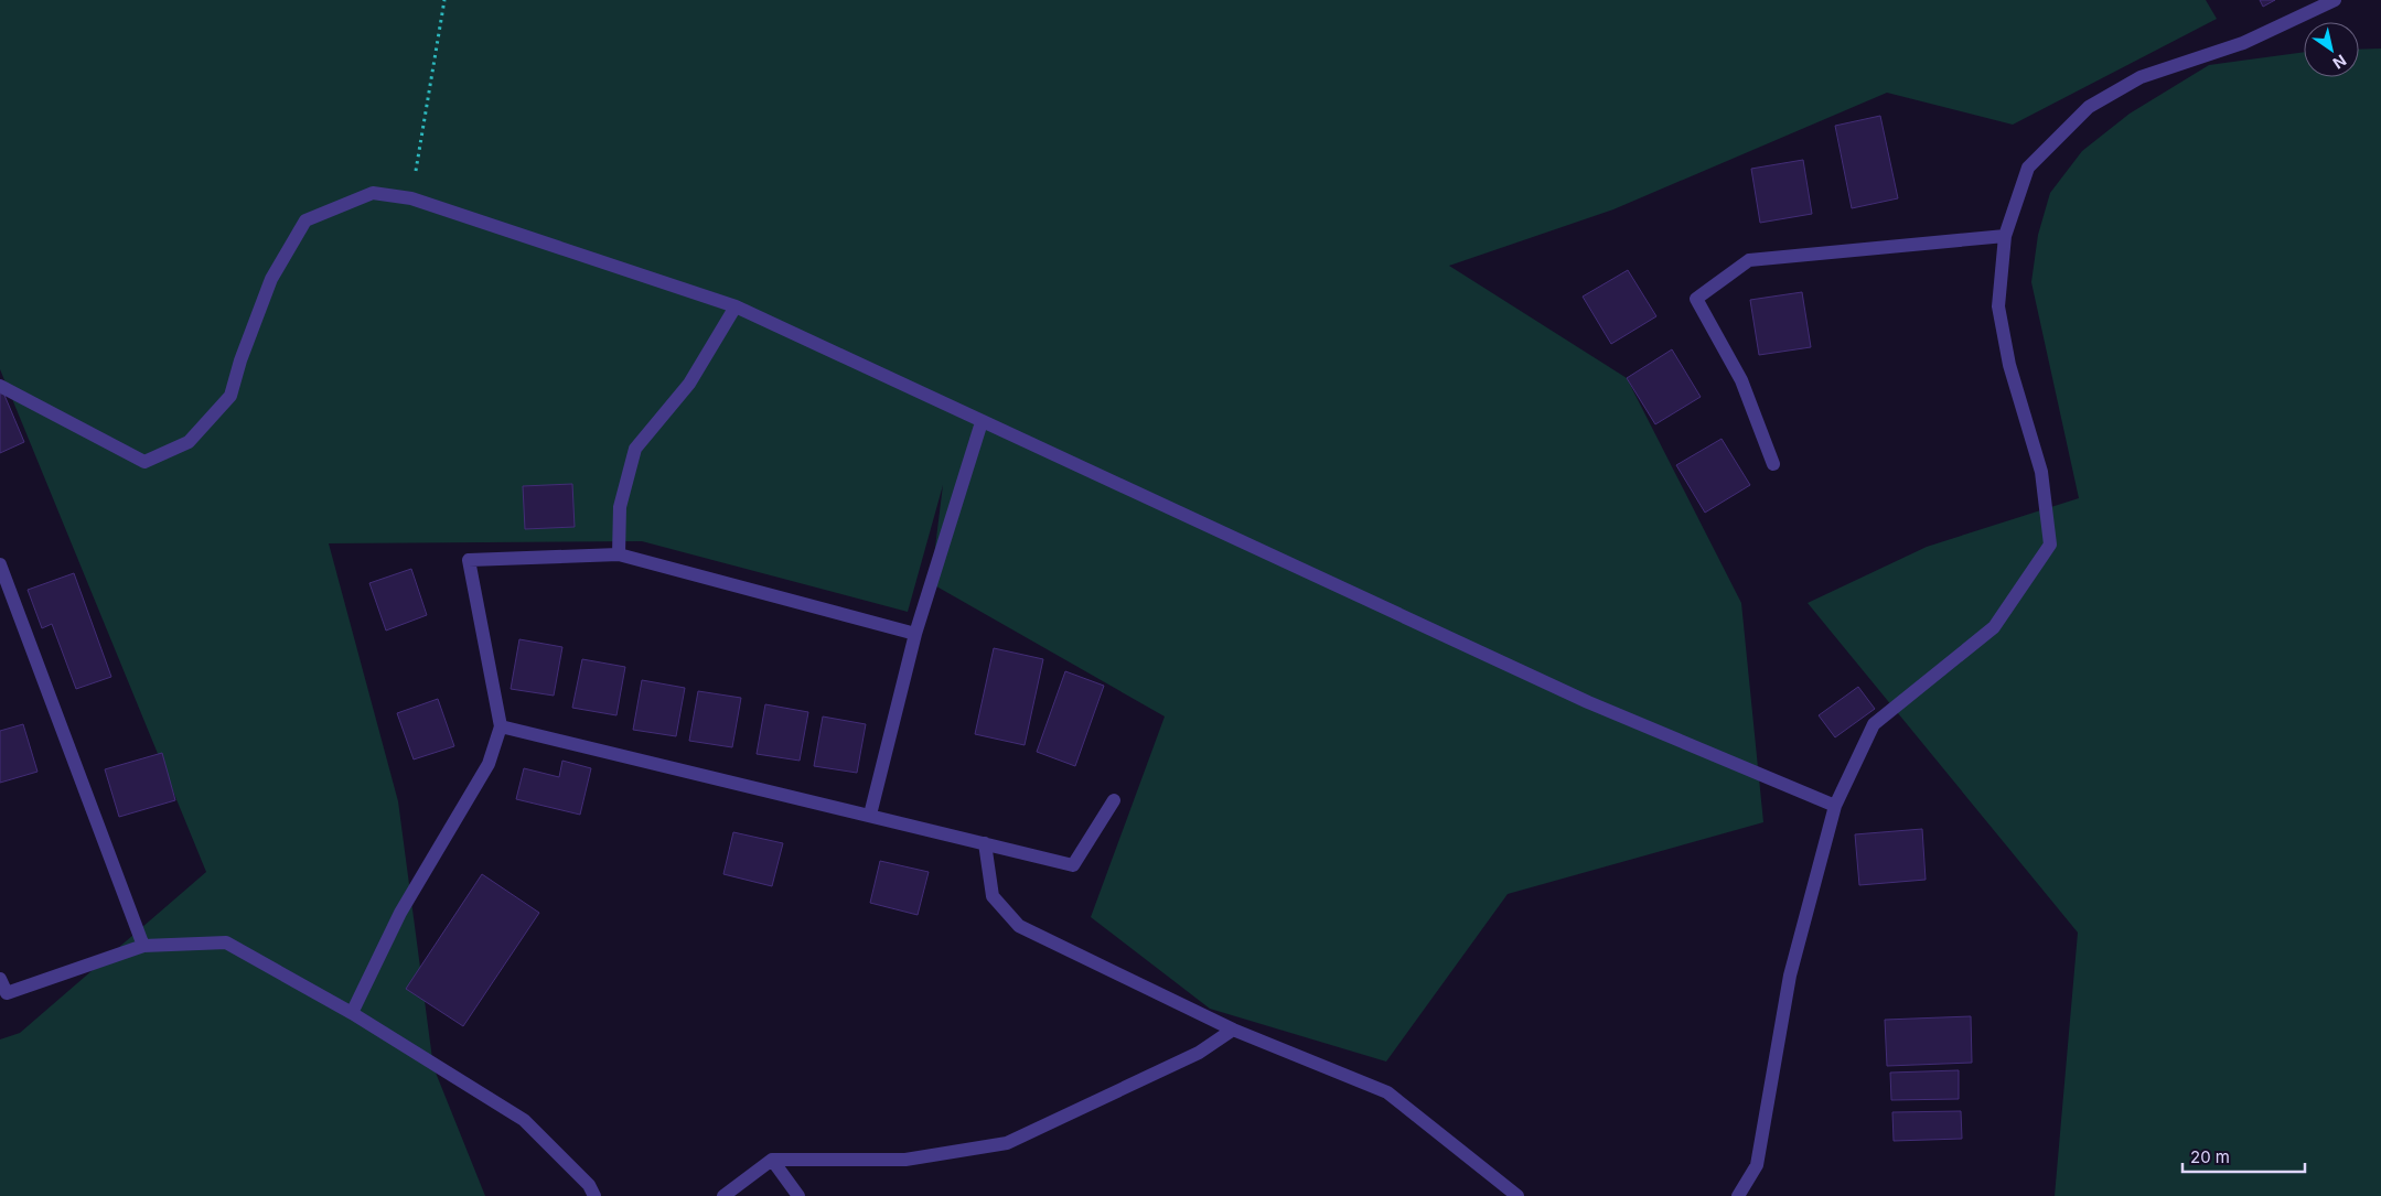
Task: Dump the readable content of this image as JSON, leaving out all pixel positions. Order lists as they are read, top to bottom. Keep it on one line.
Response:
{"scale_bar":"20 m","north":"bottom right"}
